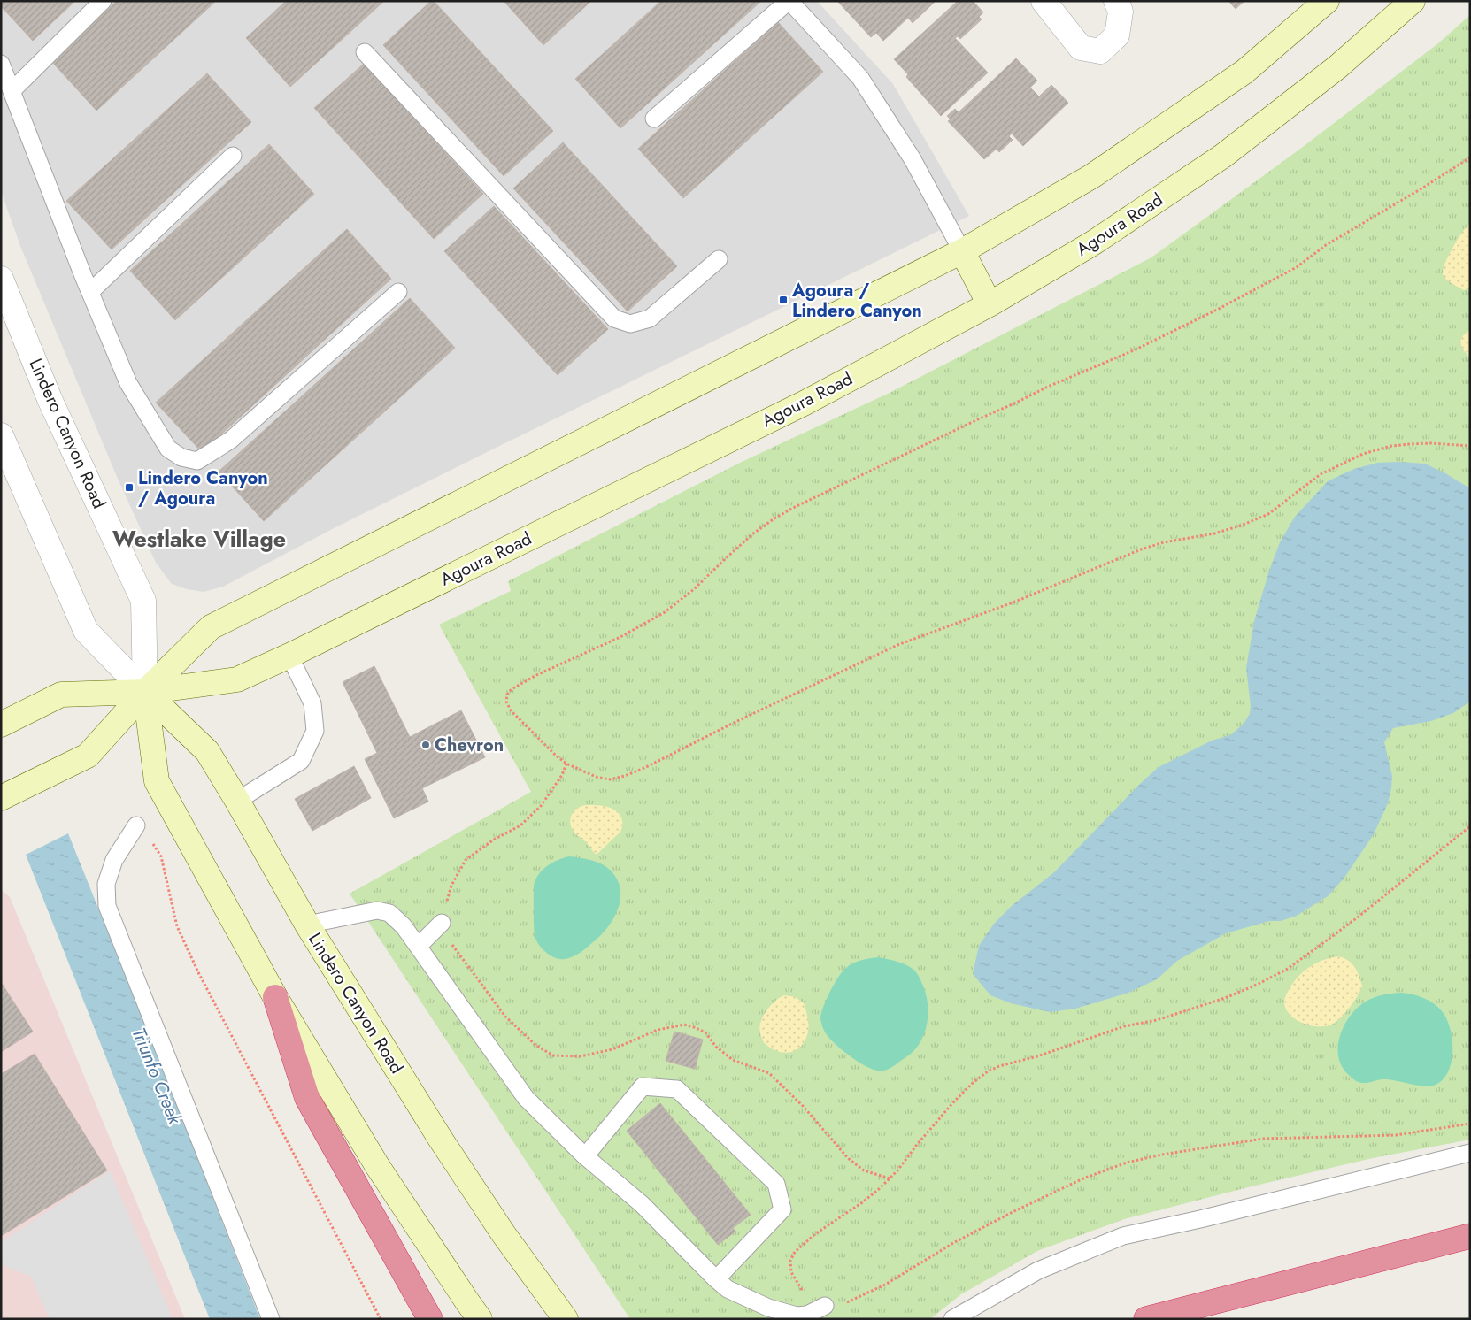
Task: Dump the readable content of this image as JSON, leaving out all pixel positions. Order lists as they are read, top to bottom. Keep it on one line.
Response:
{"streets":{"main road":["Agoura Road","Lindero Canyon Road"]},"crossings":[["Agoura Road","Lindero Canyon Road"]],"districts":["Westlake Village"],"water":["Triunfo Creek"],"places":{"transit":["Agoura / Lindero Canyon","Lindero Canyon / Agoura"],"other":["Chevron"]}}
